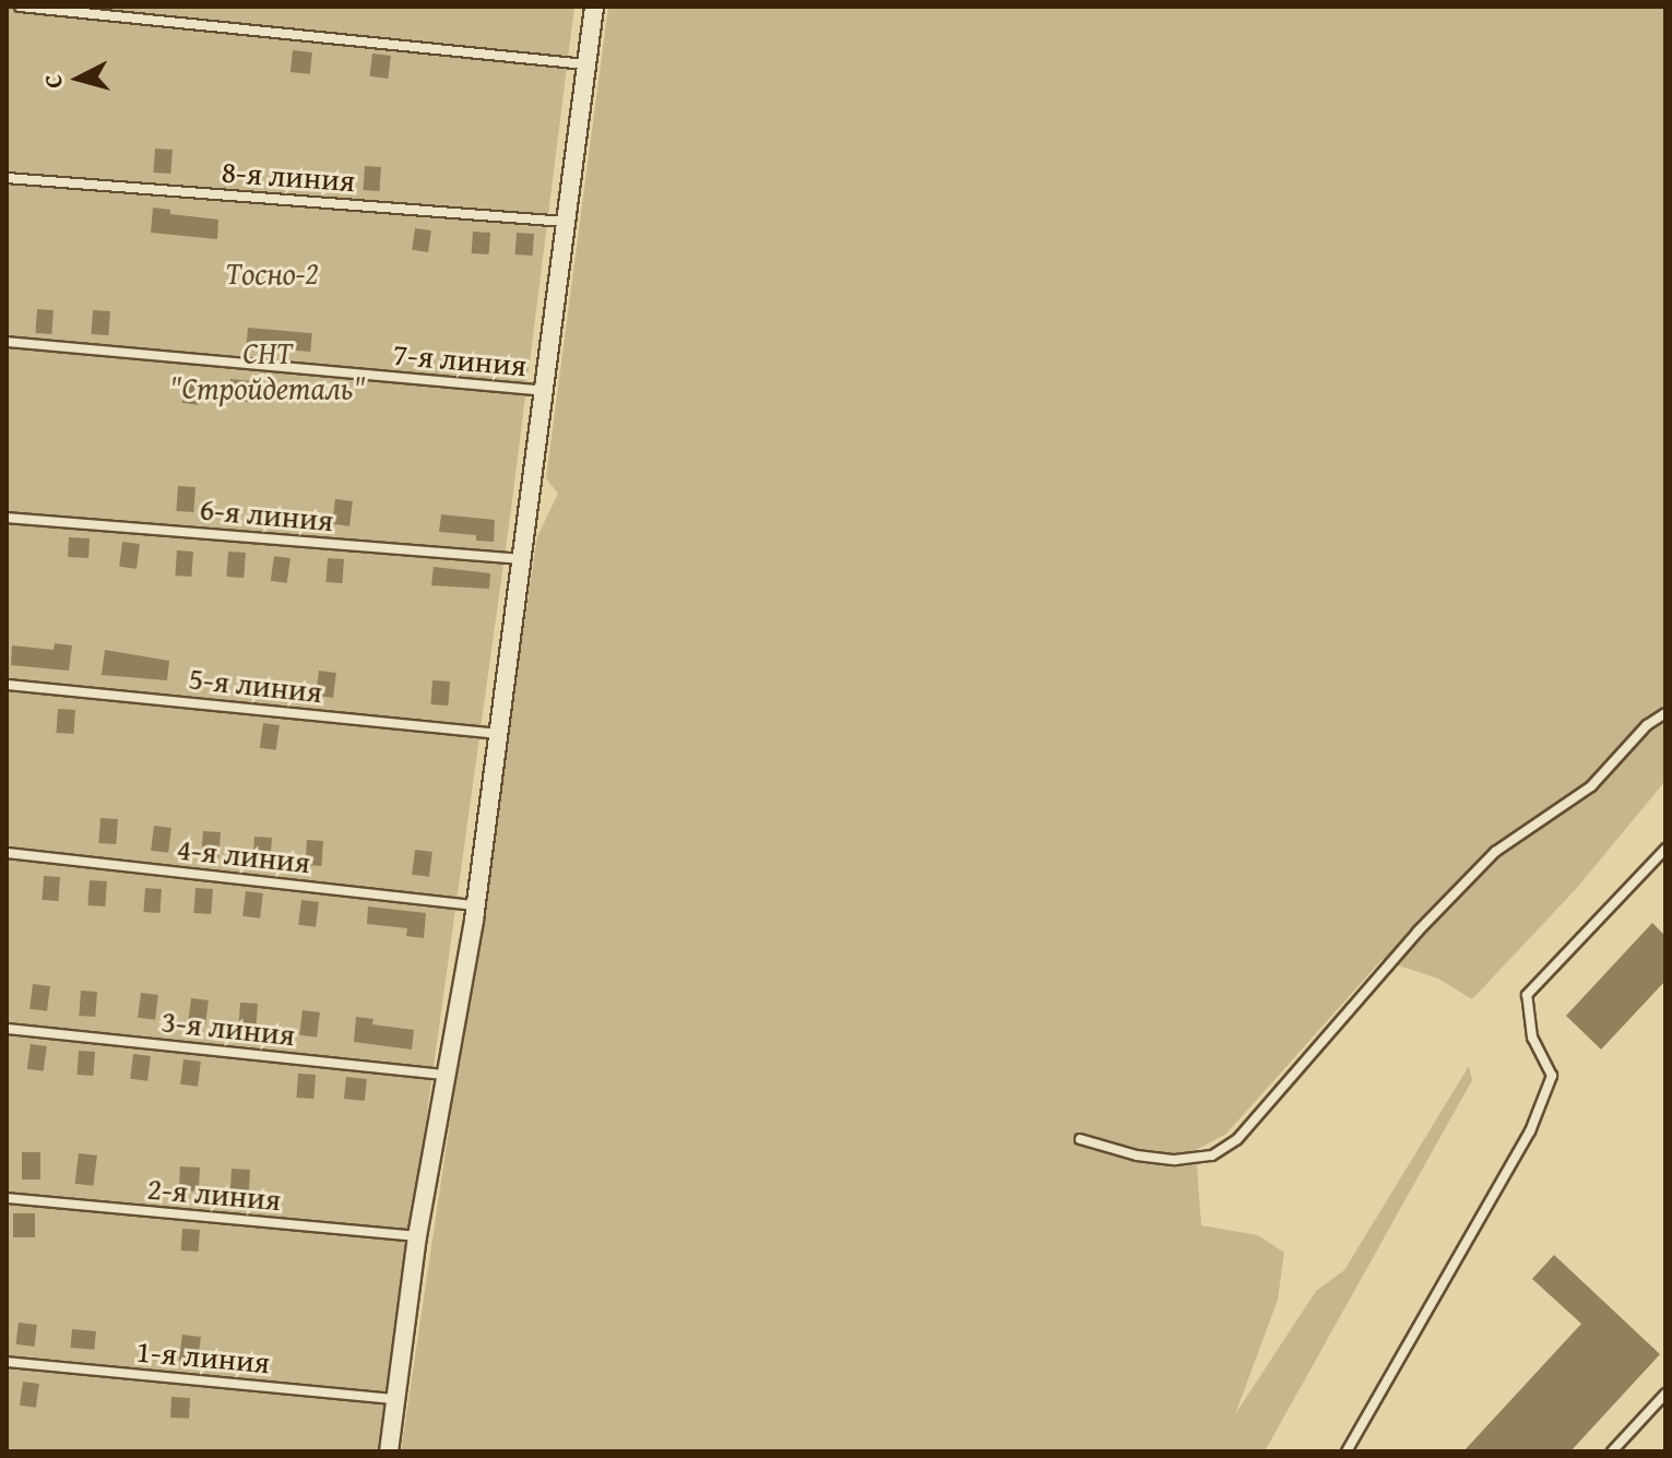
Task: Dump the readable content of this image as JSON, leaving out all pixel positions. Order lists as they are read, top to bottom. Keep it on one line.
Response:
{"streets":{"lane":["8-я линия","7-я линия","6-я линия","5-я линия","4-я линия","3-я линия","2-я линия","1-я линия"]},"parks":["Тосно-2","СНТ \"Стройдеталь\""],"north":"left"}
